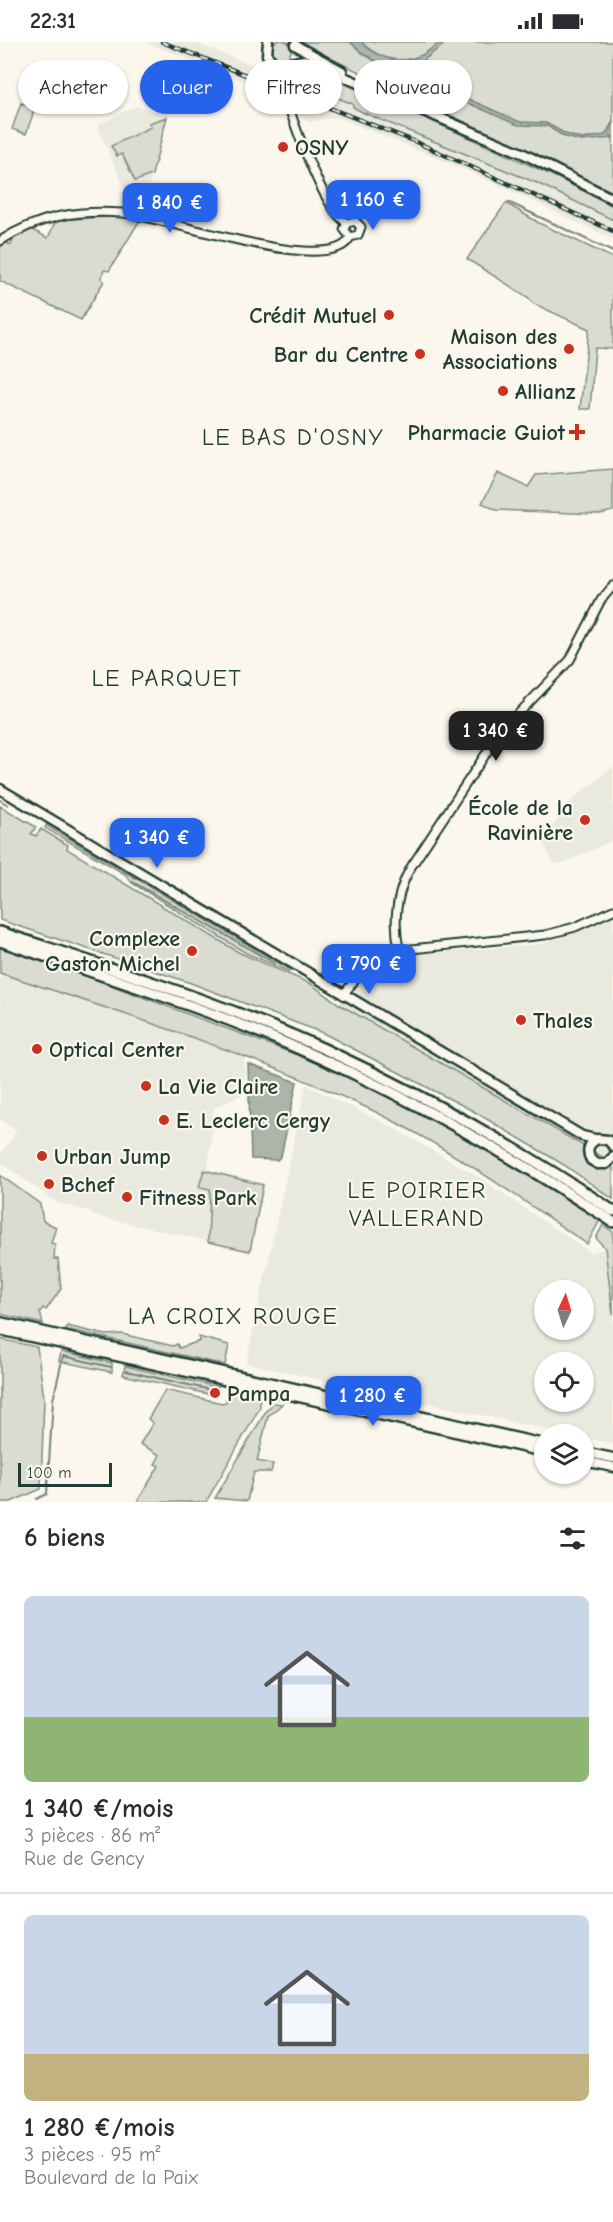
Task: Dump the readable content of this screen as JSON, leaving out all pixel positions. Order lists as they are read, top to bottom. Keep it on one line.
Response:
{"districts":["LE BAS D'OSNY","LE PARQUET","LE POIRIER VALLERAND","LA CROIX ROUGE"],"places":{"other":["OSNY","Crédit Mutuel","Maison des Associations","Bar du Centre","Allianz","École de la Ravinière","Complexe Gaston Michel","Thales","Optical Center","La Vie Claire","E. Leclerc Cergy","Urban Jump","Bchef","Fitness Park","Pampa"],"health":["Pharmacie Guiot"]},"scale_bar":"100 m","north":"top","page":{"status":"22:31","chip":["Acheter","Louer","Filtres","Nouveau"],"price":["1 160 €","1 840 €","1 340 €","1 340 €","1 790 €","1 280 €"],"scale":"100 m","heading":"6 biens","list":[{"name":"1 340 €/mois","note":"3 pièces · 86 m² · Rue de Gency"},{"name":"1 280 €/mois","note":"3 pièces · 95 m² · Boulevard de la Paix"}]}}
